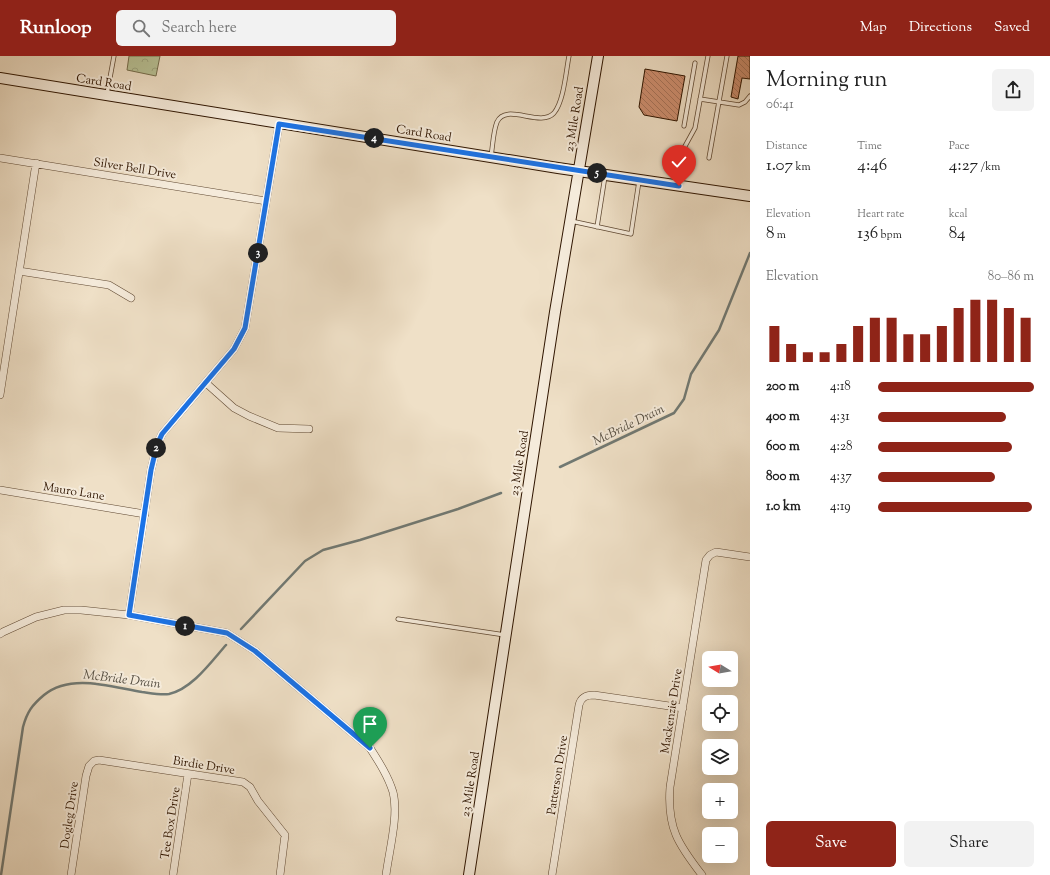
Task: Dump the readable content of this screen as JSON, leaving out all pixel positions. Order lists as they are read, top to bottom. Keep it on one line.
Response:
{"streets":{"main road":["Card Road","23 Mile Road"],"street":["Silver Bell Drive","Mauro Lane","Mackenzie Drive","Birdie Drive","Patterson Drive","Dogleg Drive","Tee Box Drive"]},"crossings":[["Card Road","23 Mile Road"],["Mackenzie Drive","Patterson Drive"],["Birdie Drive","Dogleg Drive"],["Birdie Drive","Tee Box Drive"]],"water":["McBride Drain"],"north":"left","page":{"header":"Runloop","search":"Search here","nav":["Map","Directions","Saved"],"heading":["Morning run","06:41"],"stats":[["Distance","1.07 km"],["Time","4:46"],["Pace","4:27 /km"],["Elevation","8 m"],["Heart rate","136 bpm"],["kcal","84"]],"pins":["4","5","3","2","1"],"chart":["Elevation","80–86 m"],"list":[{"name":"200 m","note":"4:18"},{"name":"400 m","note":"4:31"},{"name":"600 m","note":"4:28"},{"name":"800 m","note":"4:37"},{"name":"1.0 km","note":"4:19"}],"map_buttons":["+","−"],"buttons":["Save","Share"]}}
